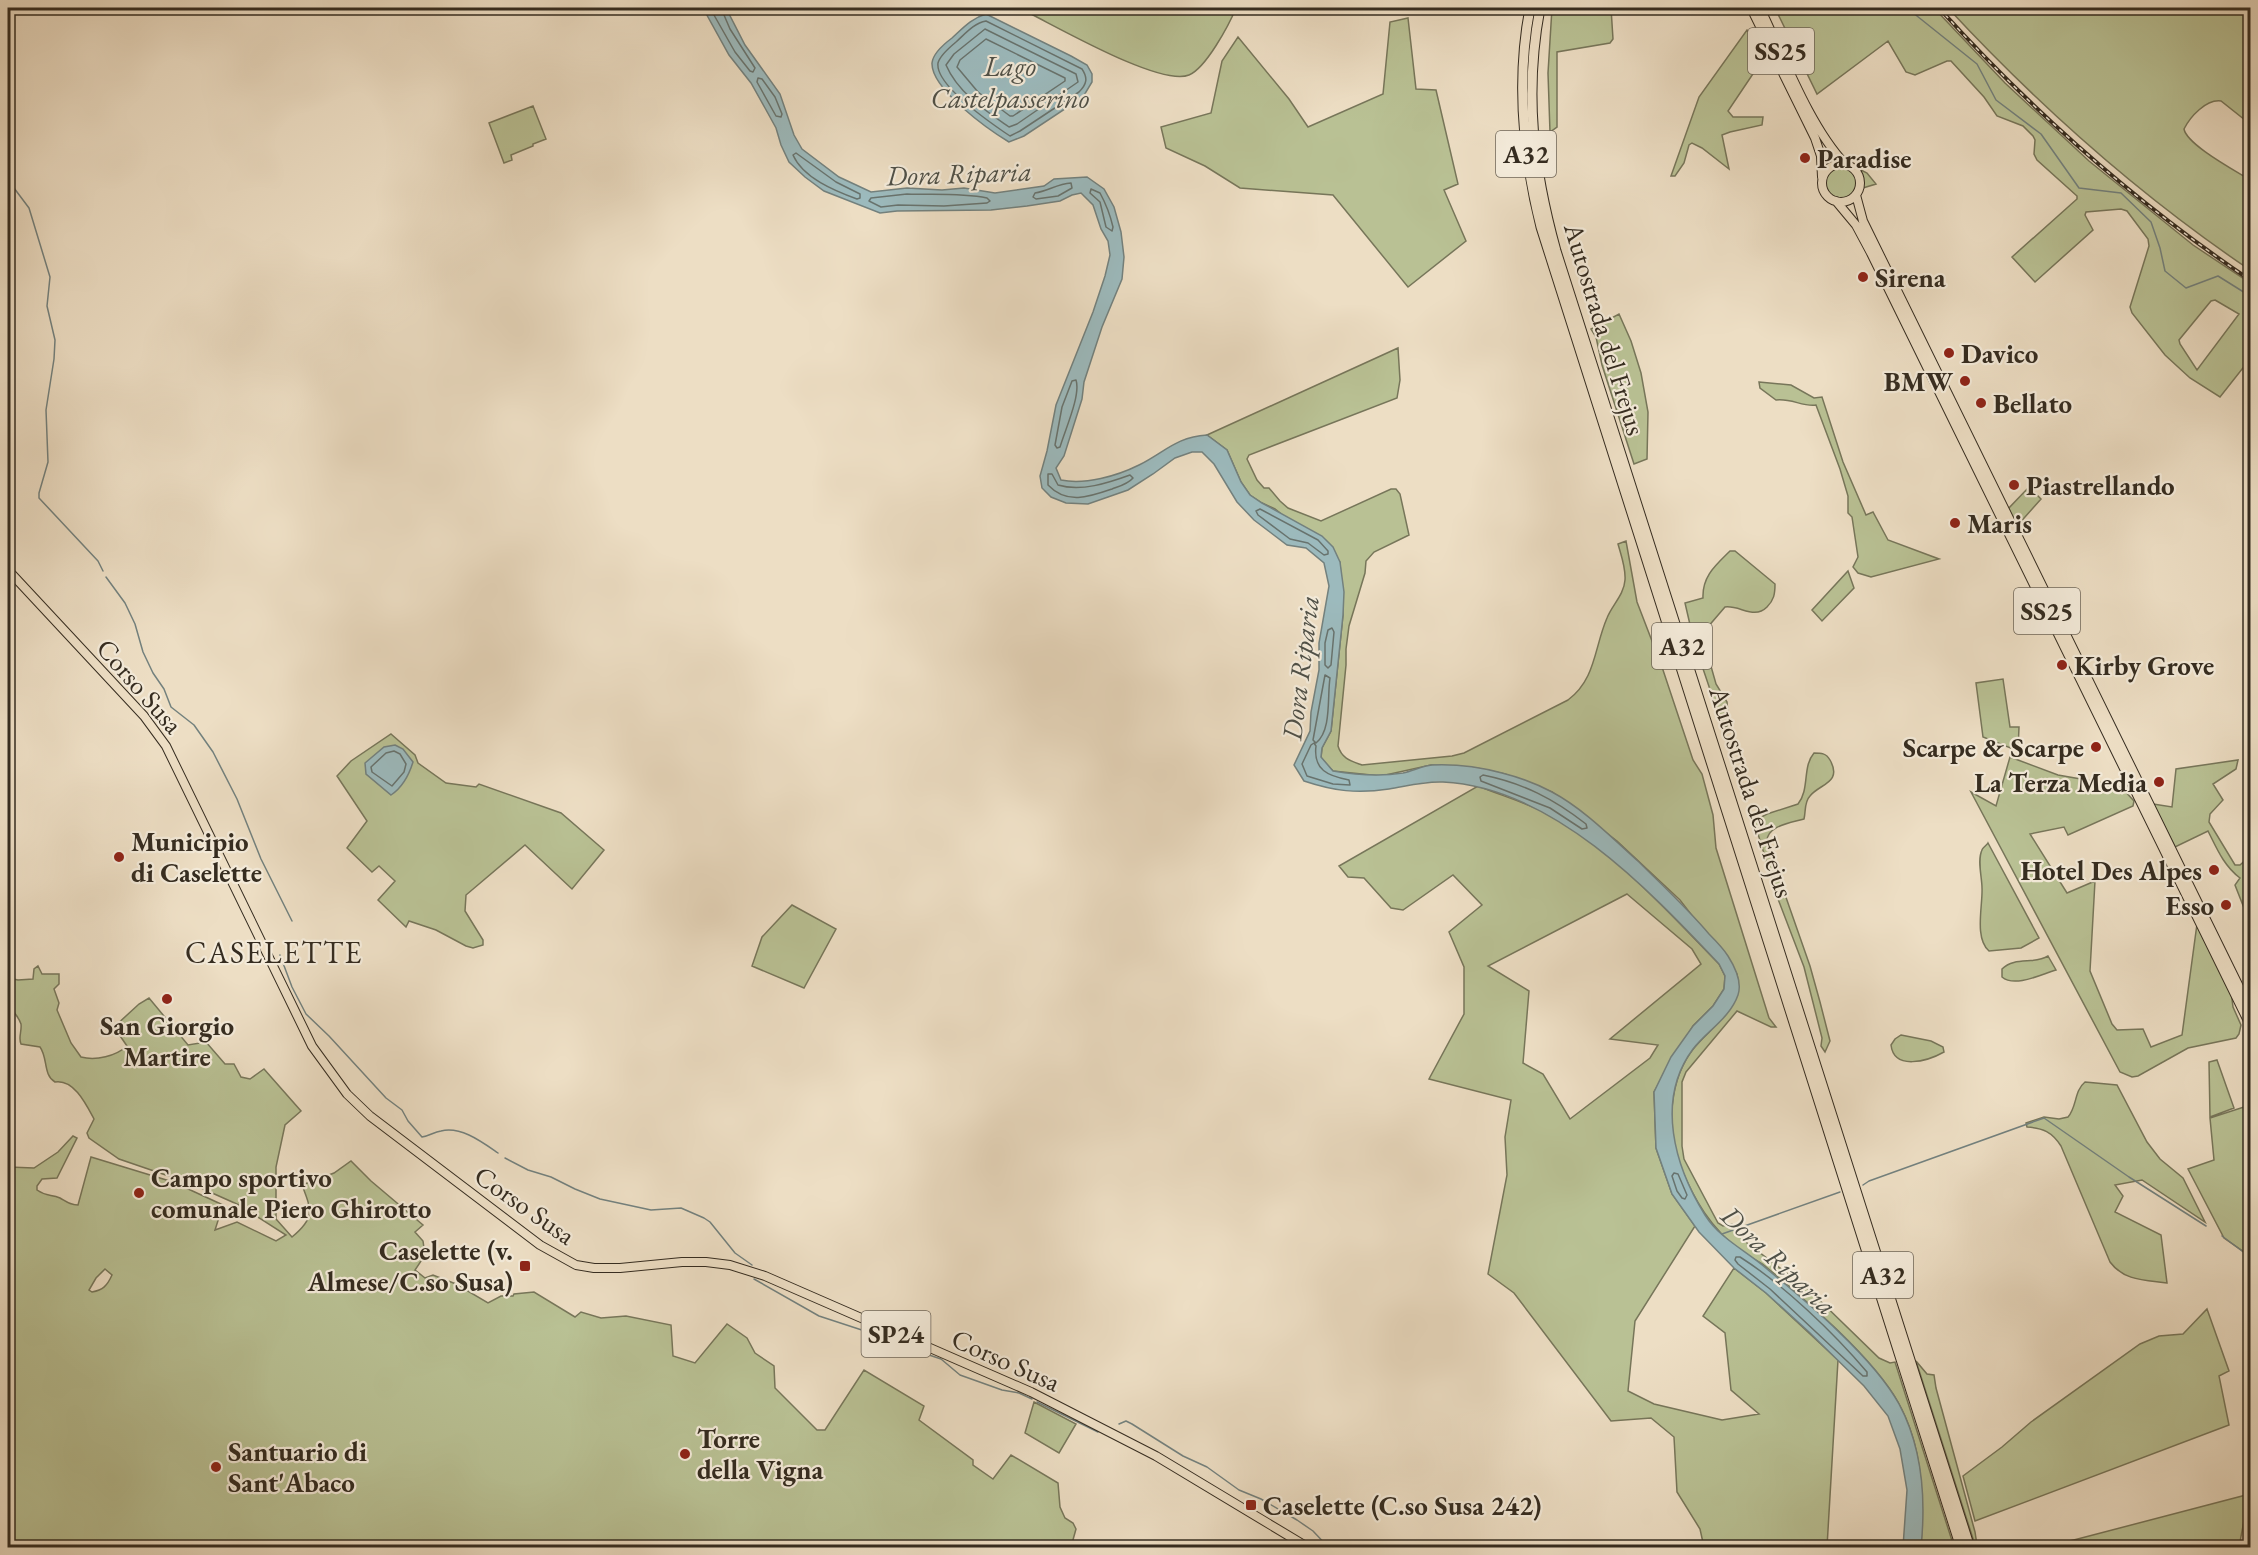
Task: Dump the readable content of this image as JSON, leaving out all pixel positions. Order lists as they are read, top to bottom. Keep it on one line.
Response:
{"streets":{"highway":["A32","Autostrada del Frejus"],"main road":["SS25","Corso Susa","SP24"]},"districts":["CASELETTE"],"water":["Lago Castelpasserino","Dora Riparia"],"places":{"other":["Paradise","Sirena","Davico","BMW","Bellato","Piastrellando","Maris","Kirby Grove","Scarpe & Scarpe","La Terza Media","Municipio di Caselette","Hotel Des Alpes","Esso","San Giorgio Martire","Campo sportivo comunale Piero Ghirotto","Torre della Vigna","Santuario di Sant'Abaco"],"transit":["Caselette (v. Almese/C.so Susa)","Caselette (C.so Susa 242)"]}}
